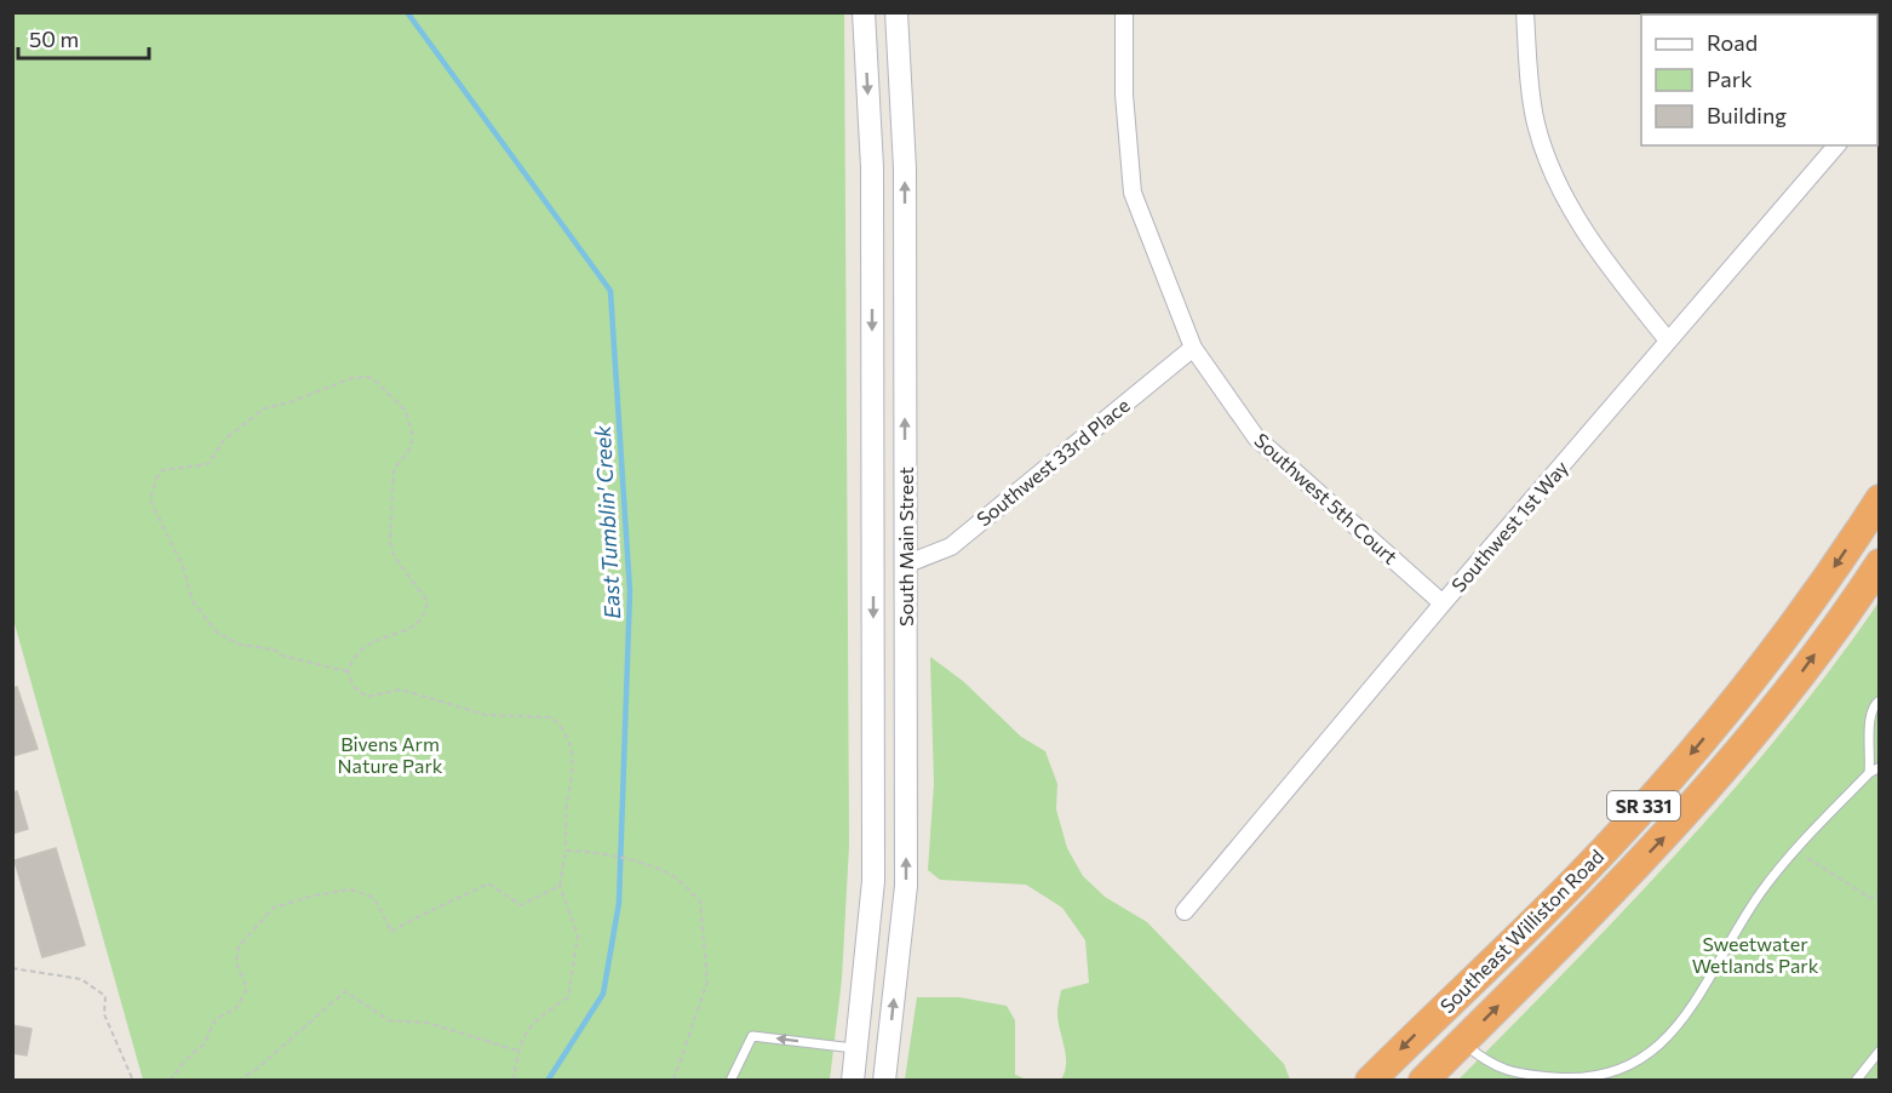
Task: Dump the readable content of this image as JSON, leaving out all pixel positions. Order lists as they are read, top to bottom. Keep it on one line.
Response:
{"streets":{"highway":["SR 331","Southeast Williston Road"],"main road":["South Main Street"],"street":["Southwest 33rd Place","Southwest 5th Court","Southwest 1st Way"]},"crossings":[["Southwest 33rd Place","Southwest 5th Court"],["Southwest 33rd Place","South Main Street"],["Southwest 5th Court","Southwest 1st Way"]],"water":["East Tumblin' Creek"],"parks":["Bivens Arm Nature Park","Sweetwater Wetlands Park"],"legend":["Road","Park","Building"],"scale_bar":"50 m"}
